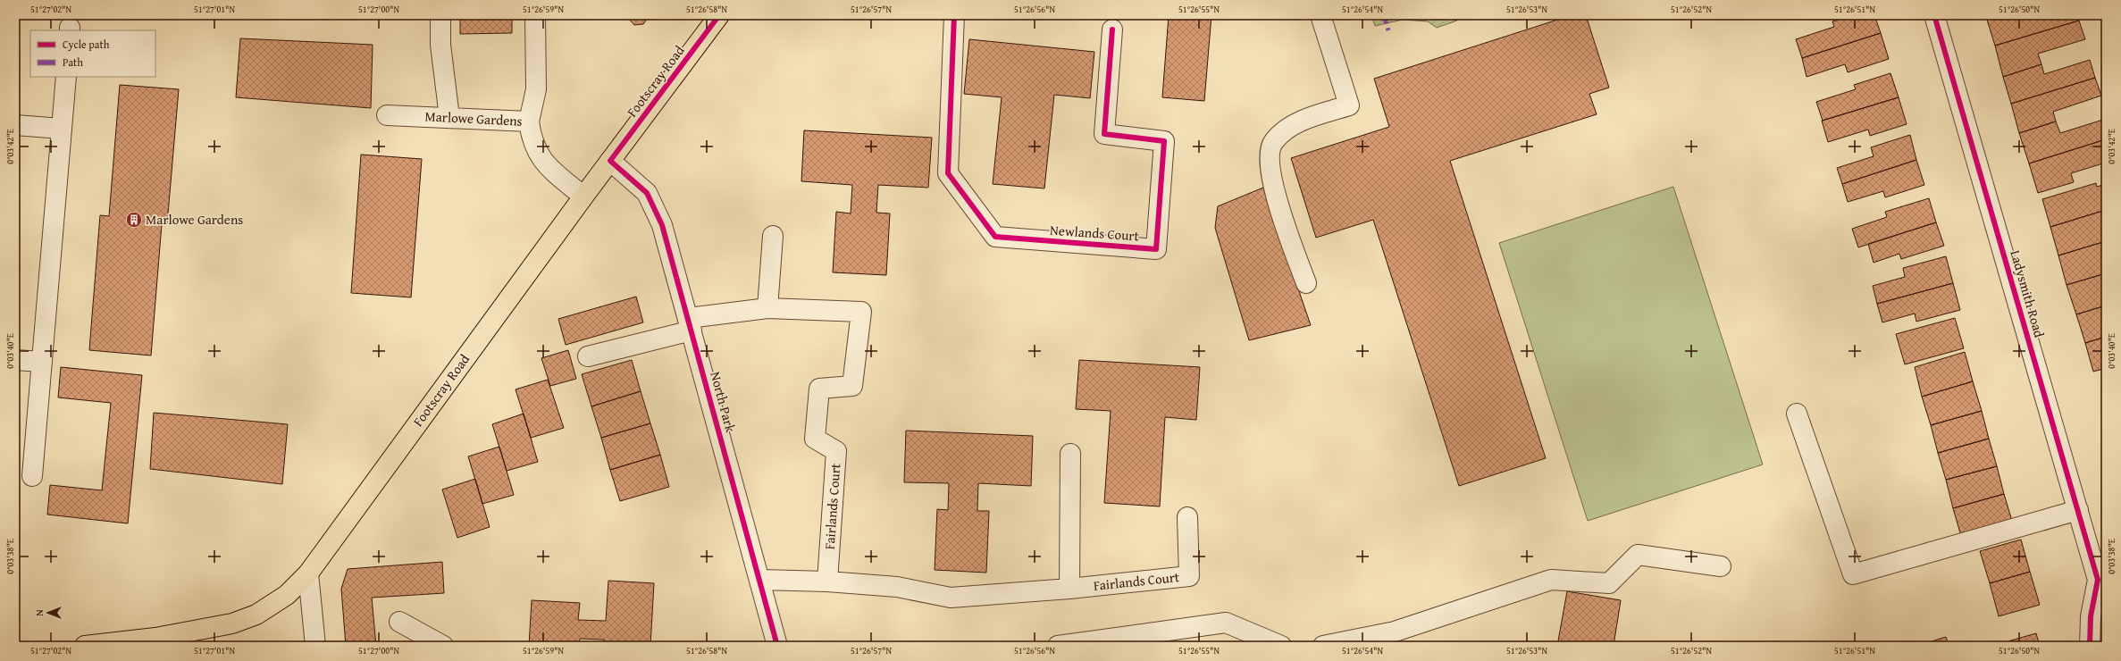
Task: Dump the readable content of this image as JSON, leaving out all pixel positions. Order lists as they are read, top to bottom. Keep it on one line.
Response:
{"streets":{"main road":["Footscray Road"],"street":["Marlowe Gardens","Newlands Court","Ladysmith Road","North Park","Fairlands Court"]},"crossings":[["Footscray Road","Marlowe Gardens"],["Footscray Road","North Park"],["North Park","Fairlands Court"]],"places":{"building":["Marlowe Gardens"]},"legend":["Cycle path","Path"],"north":"left","coordinates":["51°27'02\"N","51°27'01\"N","51°27'00\"N","51°26'59\"N","51°26'58\"N","51°26'57\"N","51°26'56\"N","51°26'55\"N","51°26'54\"N","51°26'53\"N","51°26'52\"N","51°26'51\"N","51°26'50\"N","0°03'42\"E","0°03'40\"E","0°03'38\"E"]}
